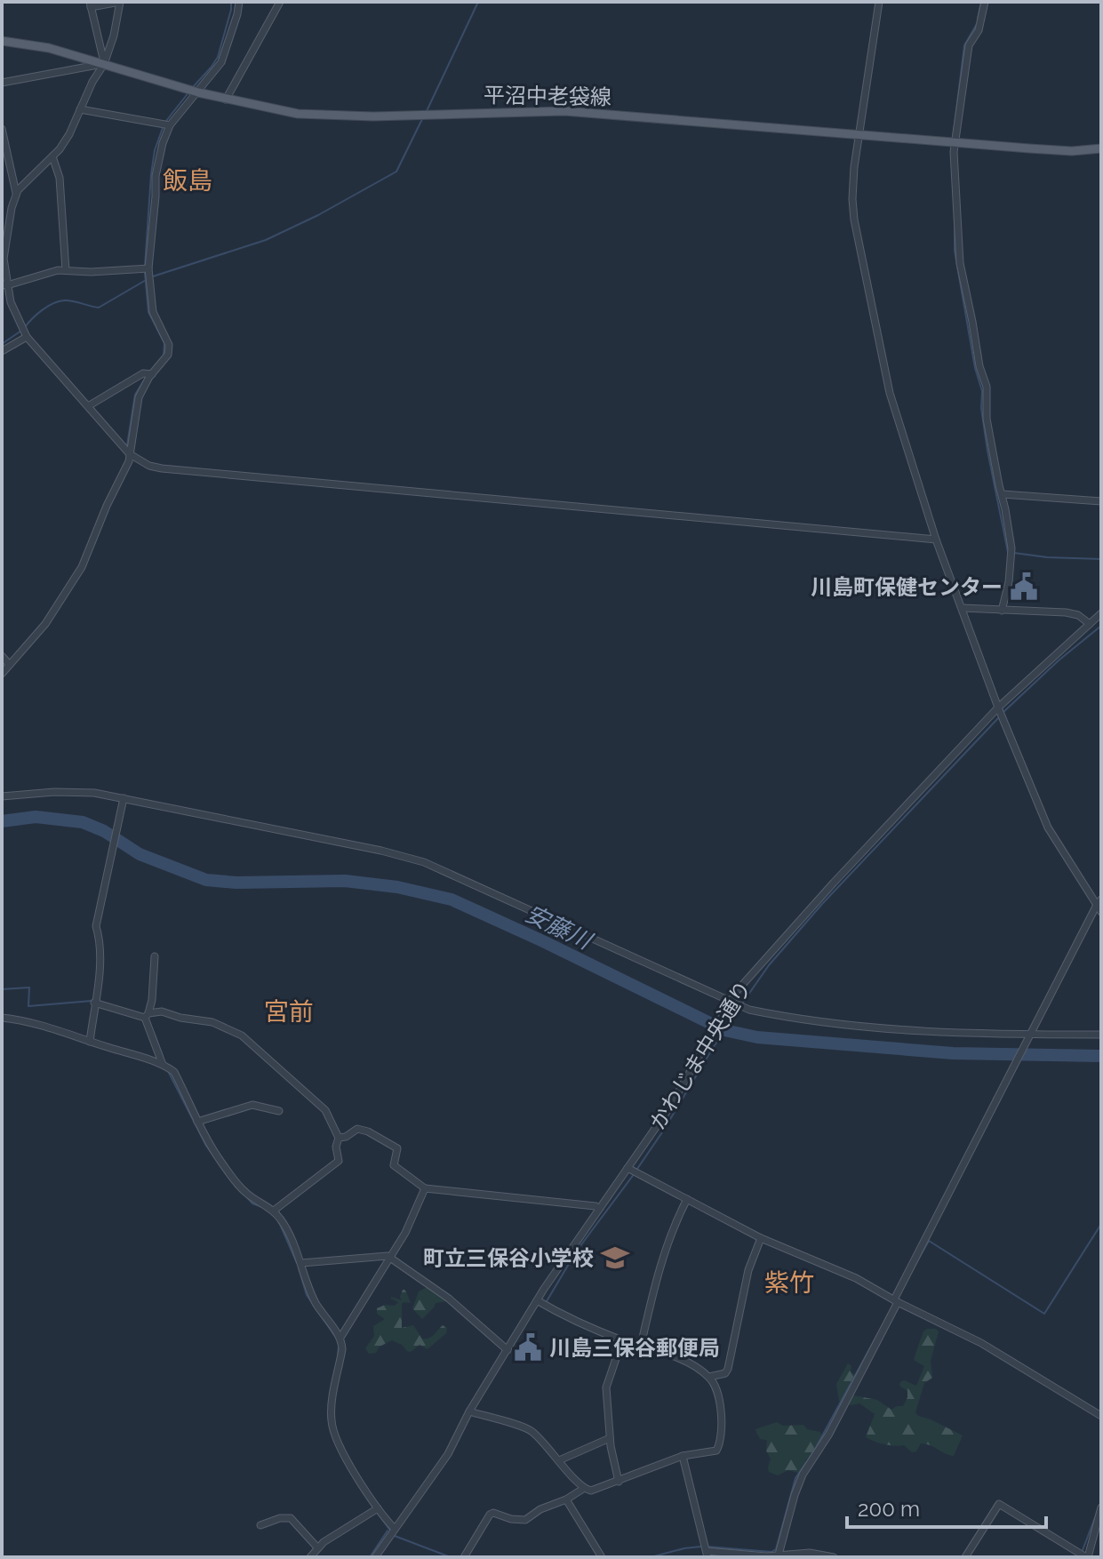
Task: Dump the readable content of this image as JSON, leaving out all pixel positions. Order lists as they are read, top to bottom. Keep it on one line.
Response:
{"streets":{"main road":["平沼中老袋線"],"street":["かわじま中央通り"]},"districts":["飯島","宮前","紫竹"],"water":["安藤川"],"places":{"public building":["川島町保健センター","川島三保谷郵便局"],"school or university":["町立三保谷小学校"]},"scale_bar":"200 m"}
